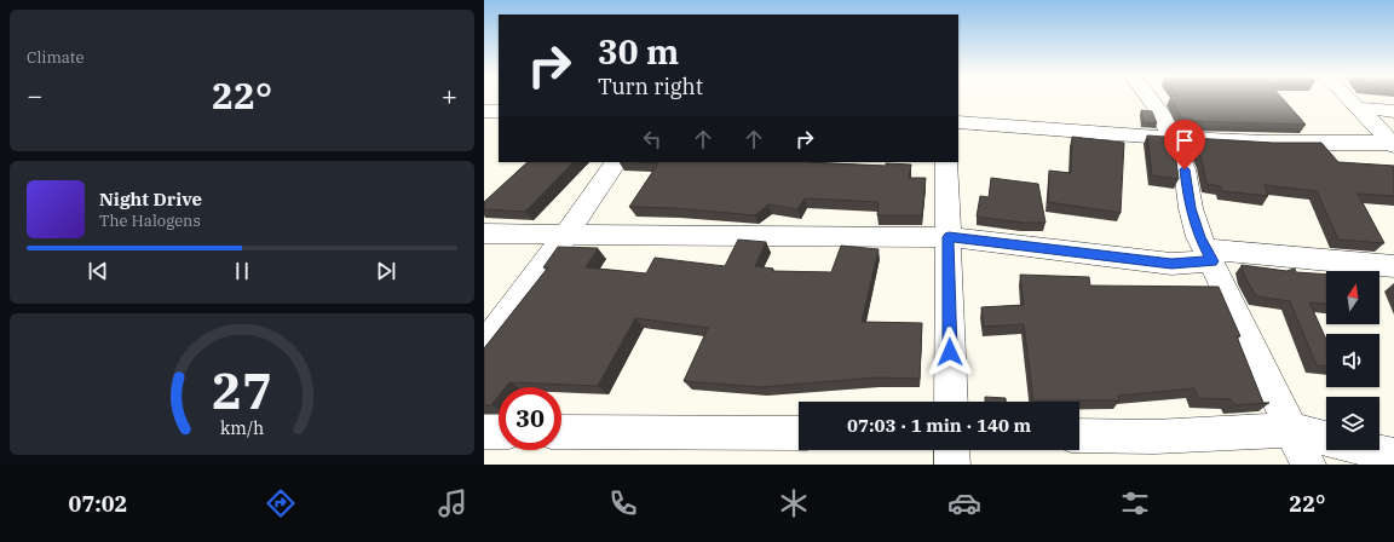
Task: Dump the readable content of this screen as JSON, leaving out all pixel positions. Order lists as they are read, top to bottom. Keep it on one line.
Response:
{"north":"top","page":{"tile":"Climate","turn":["30 m","Turn right"],"heat":["−","22°","+"],"song":["Night Drive","The Halogens"],"limit":"30","trip":"07:03 · 1 min · 140 m","tabs":["07:02","22°"],"gauge":["27","km/h"]}}
